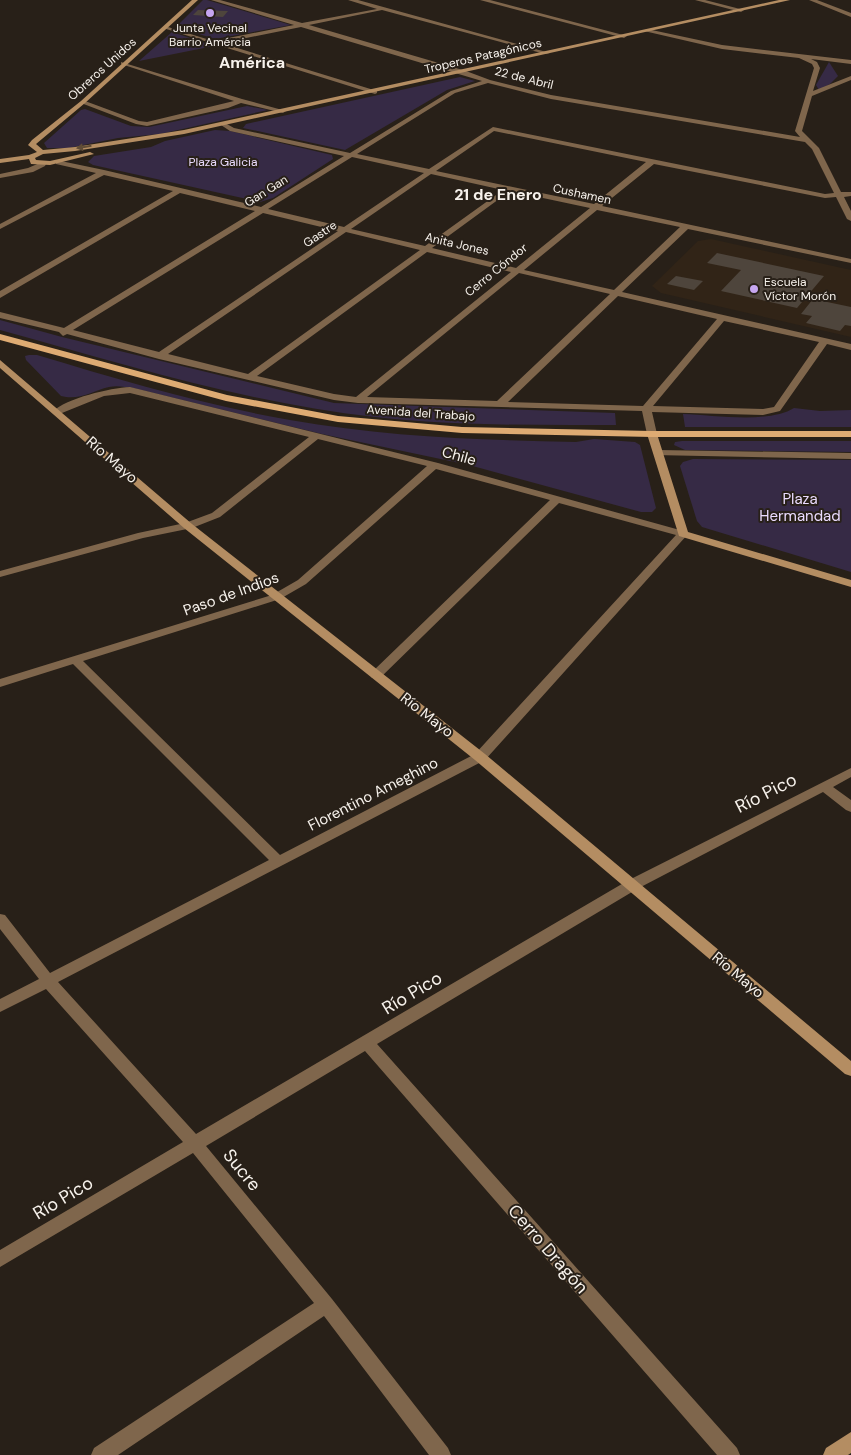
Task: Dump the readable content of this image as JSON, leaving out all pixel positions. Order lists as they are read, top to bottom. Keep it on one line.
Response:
{"streets":{"main road":["Avenida del Trabajo"],"street":["Troperos Patagónicos","Obreros Unidos","22 de Abril","Gan Gan","Cushamen","Gastre","Anita Jones","Cerro Cóndor","Chile","Río Mayo","Paso de Indios","Río Pico","Florentino Ameghino","Sucre","Cerro Dragón"]},"crossings":[["Troperos Patagónicos","Obreros Unidos"],["Troperos Patagónicos","22 de Abril"],["Troperos Patagónicos","Cushamen"],["Troperos Patagónicos","Anita Jones"],["22 de Abril","Gan Gan"],["Gan Gan","Cushamen"],["Gan Gan","Anita Jones"],["Gan Gan","Avenida del Trabajo"],["Cushamen","Gastre"],["Cushamen","Cerro Cóndor"],["Gastre","Anita Jones"],["Gastre","Cerro Cóndor"],["Gastre","Avenida del Trabajo"],["Anita Jones","Cerro Cóndor"],["Anita Jones","Avenida del Trabajo"],["Cerro Cóndor","Avenida del Trabajo"],["Chile","Río Mayo"],["Chile","Paso de Indios"],["Chile","Florentino Ameghino"],["Río Mayo","Paso de Indios"],["Río Mayo","Río Pico"],["Río Mayo","Florentino Ameghino"],["Río Pico","Sucre"],["Río Pico","Cerro Dragón"],["Florentino Ameghino","Sucre"]],"districts":["América","21 de Enero"],"parks":["Plaza Galicia","Plaza Hermandad"],"places":["Junta Vecinal Barrio Amércia","Escuela Víctor Morón"]}
